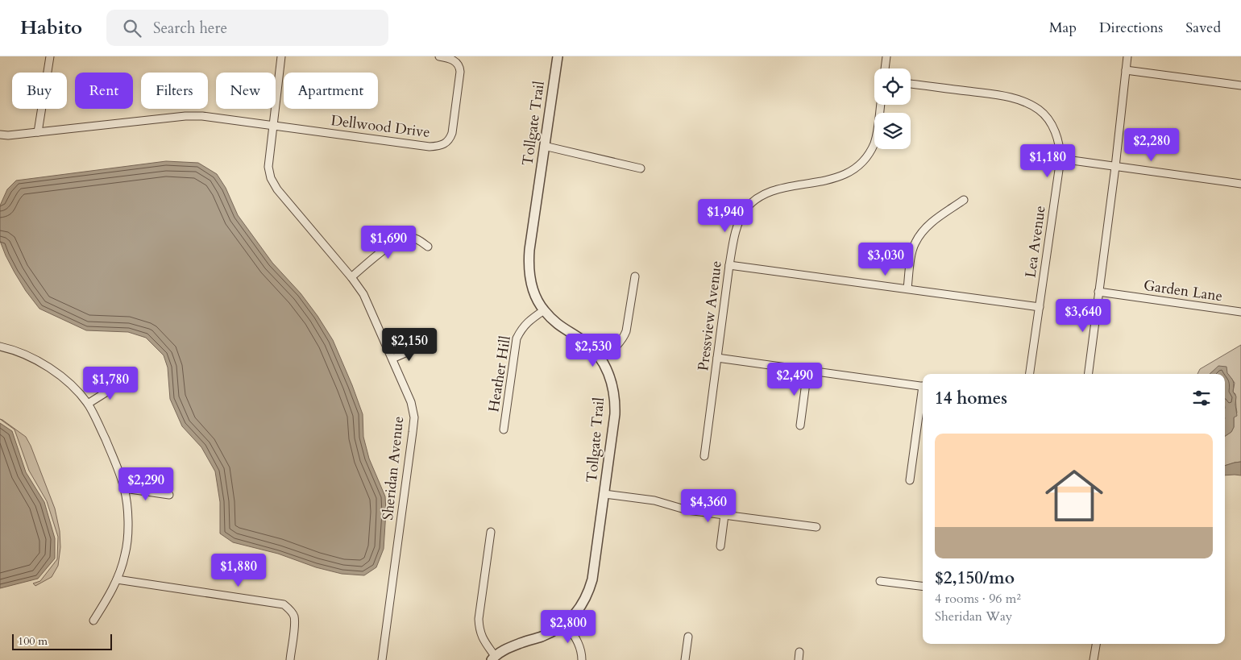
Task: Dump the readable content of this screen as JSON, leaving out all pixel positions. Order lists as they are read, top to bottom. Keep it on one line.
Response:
{"streets":{"street":["Tollgate Trail","Dellwood Drive","Lea Avenue","Garden Lane","Pressview Avenue","Heather Hill","Sheridan Avenue"]},"crossings":[["Tollgate Trail","Heather Hill"],["Dellwood Drive","Sheridan Avenue"]],"scale_bar":"100 m","page":{"header":"Habito","search":"Search here","nav":["Map","Directions","Saved"],"chip":["Buy","Rent","Filters","New","Apartment"],"price":["$2,280","$1,180","$1,940","$1,690","$3,030","$3,640","$2,150","$2,530","$2,490","$1,780","$2,290","$4,360","$1,880","$2,800"],"heading":"14 homes","list":[{"name":"$2,150/mo","note":"4 rooms · 96 m² · Sheridan Way"}],"scale":"100 m"}}
